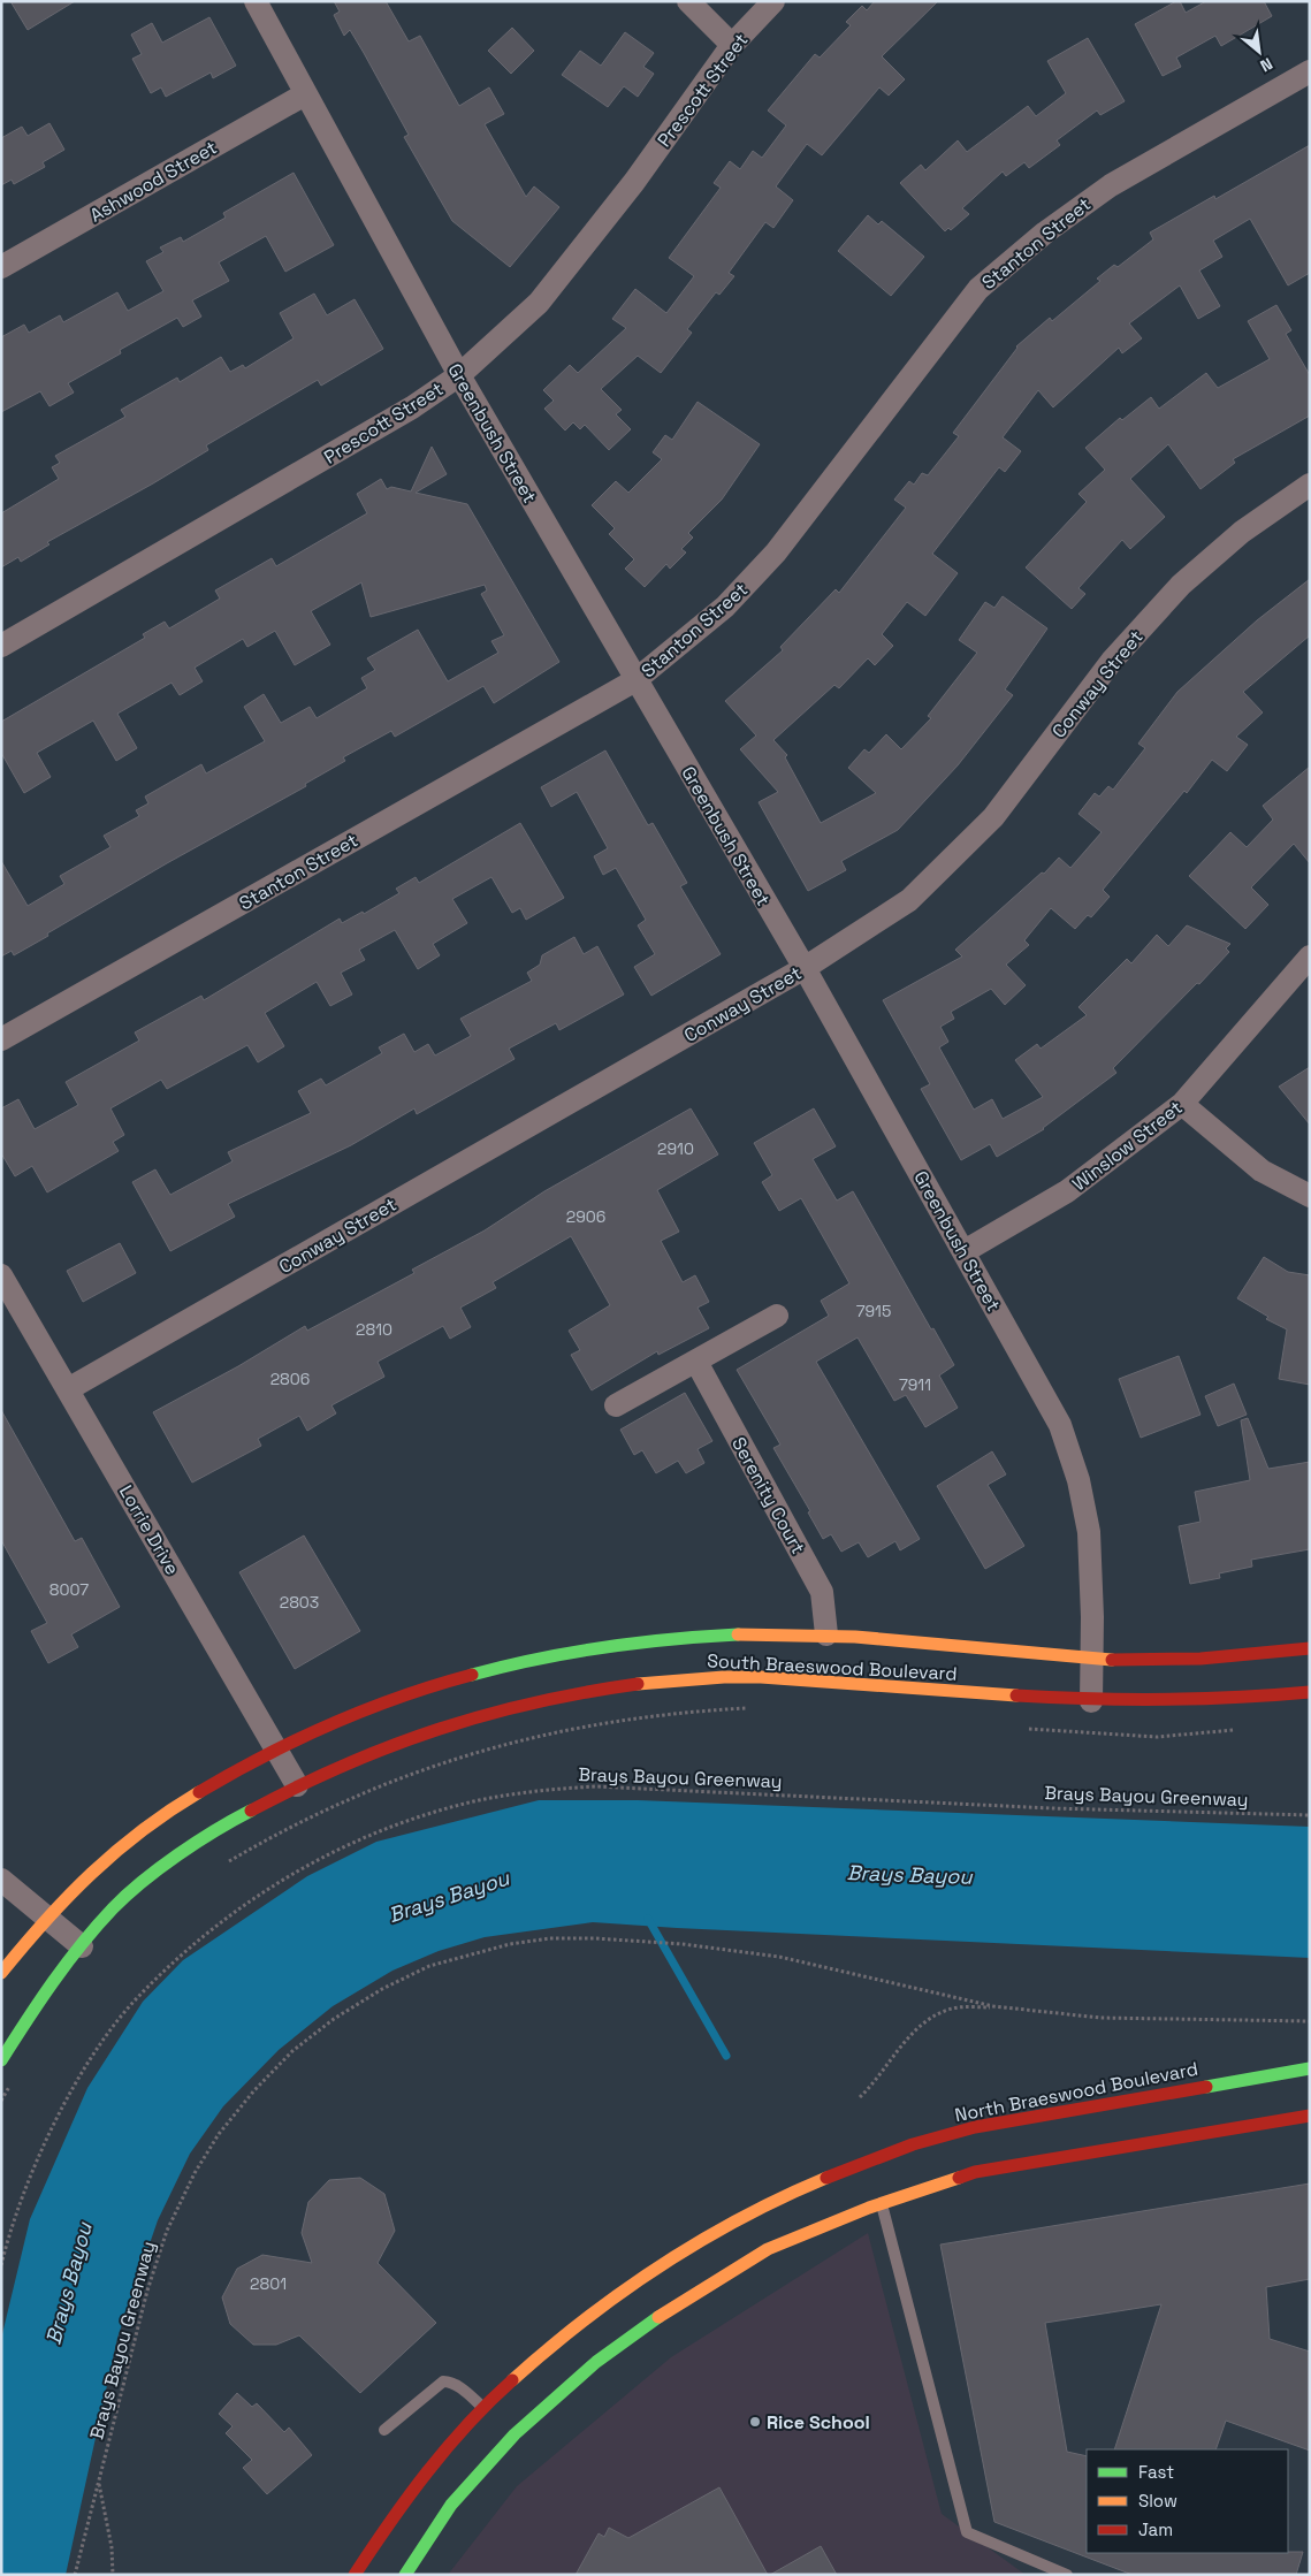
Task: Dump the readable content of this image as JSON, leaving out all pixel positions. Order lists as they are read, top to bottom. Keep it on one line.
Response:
{"streets":{"main road":["South Braeswood Boulevard","North Braeswood Boulevard"],"street":["Prescott Street","Ashwood Street","Stanton Street","Greenbush Street","Conway Street","Winslow Street","Serenity Court","Lorrie Drive"],"path":["Brays Bayou Greenway"]},"crossings":[["Prescott Street","Greenbush Street"],["Ashwood Street","Greenbush Street"],["Stanton Street","Greenbush Street"],["Greenbush Street","Conway Street"],["Greenbush Street","Winslow Street"],["Greenbush Street","South Braeswood Boulevard"],["Conway Street","Lorrie Drive"],["Serenity Court","South Braeswood Boulevard"],["Lorrie Drive","South Braeswood Boulevard"]],"water":["Brays Bayou"],"places":["Rice School"],"house_numbers":["2910","2906","7915","2810","2806","7911","8007","2803","2801"],"legend":["Fast","Slow","Jam"],"north":"bottom right"}
